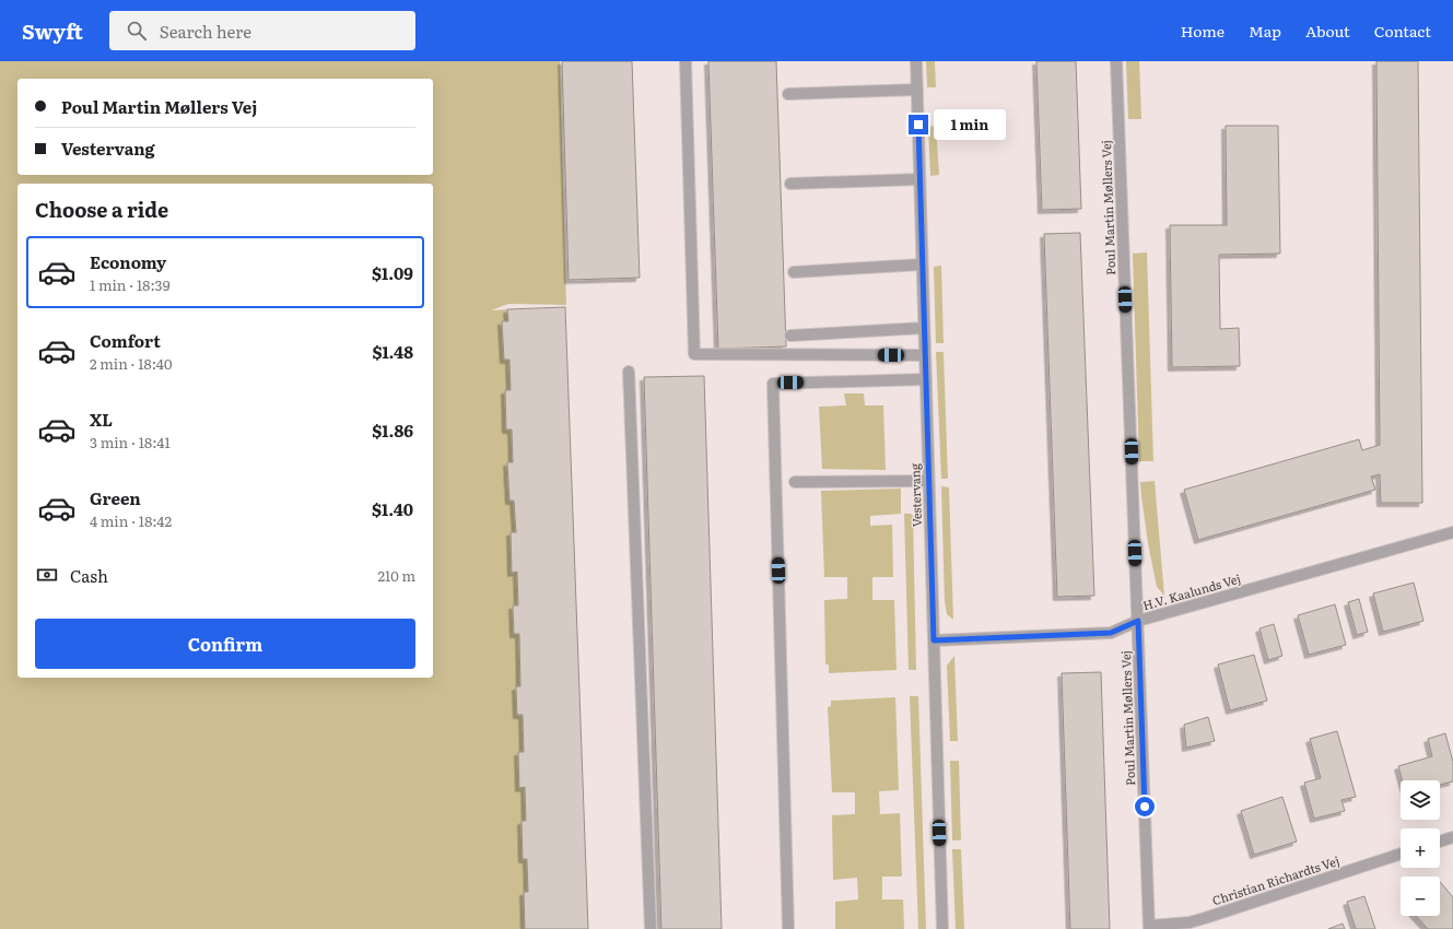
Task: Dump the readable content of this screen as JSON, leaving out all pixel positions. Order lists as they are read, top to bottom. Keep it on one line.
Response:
{"streets":{"street":["Poul Martin Møllers Vej","Vestervang","H.V. Kaalunds Vej","Christian Richardts Vej"]},"crossings":[["Poul Martin Møllers Vej","H.V. Kaalunds Vej"],["Poul Martin Møllers Vej","Christian Richardts Vej"],["Vestervang","H.V. Kaalunds Vej"]],"page":{"header":"Swyft","search":"Search here","nav":["Home","Map","About","Contact"],"banner":["Poul Martin Møllers Vej","Vestervang"],"bubble":"1 min","heading":"Choose a ride","list":[{"name":"Economy","note":"1 min · 18:39","value":"$1.09"},{"name":"Comfort","note":"2 min · 18:40","value":"$1.48"},{"name":"XL","note":"3 min · 18:41","value":"$1.86"},{"name":"Green","note":"4 min · 18:42","value":"$1.40"}],"pay":["Cash","210 m"],"buttons":"Confirm","map_buttons":["+","−"]}}
